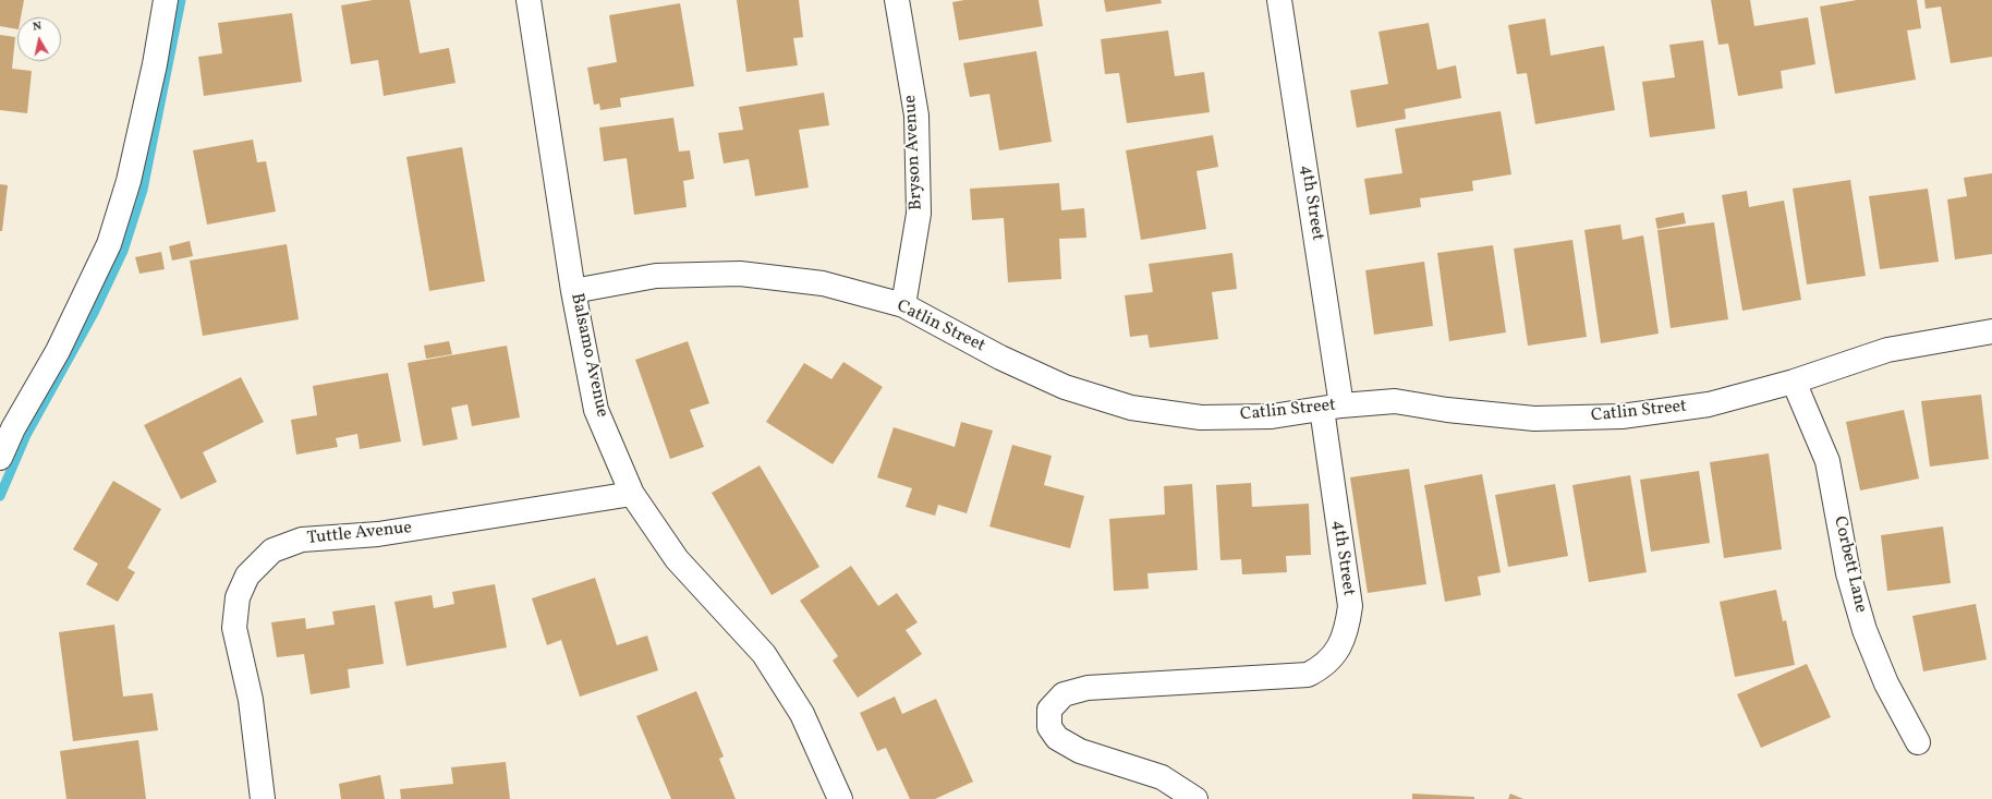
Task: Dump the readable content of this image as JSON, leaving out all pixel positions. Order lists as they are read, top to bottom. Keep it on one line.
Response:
{"streets":{"street":["Bryson Avenue","4th Street","Catlin Street","Balsamo Avenue","Tuttle Avenue","Corbett Lane"]},"crossings":[["Bryson Avenue","Catlin Street"],["4th Street","Catlin Street"],["Catlin Street","Balsamo Avenue"],["Catlin Street","Corbett Lane"],["Balsamo Avenue","Tuttle Avenue"]],"north":"top"}
